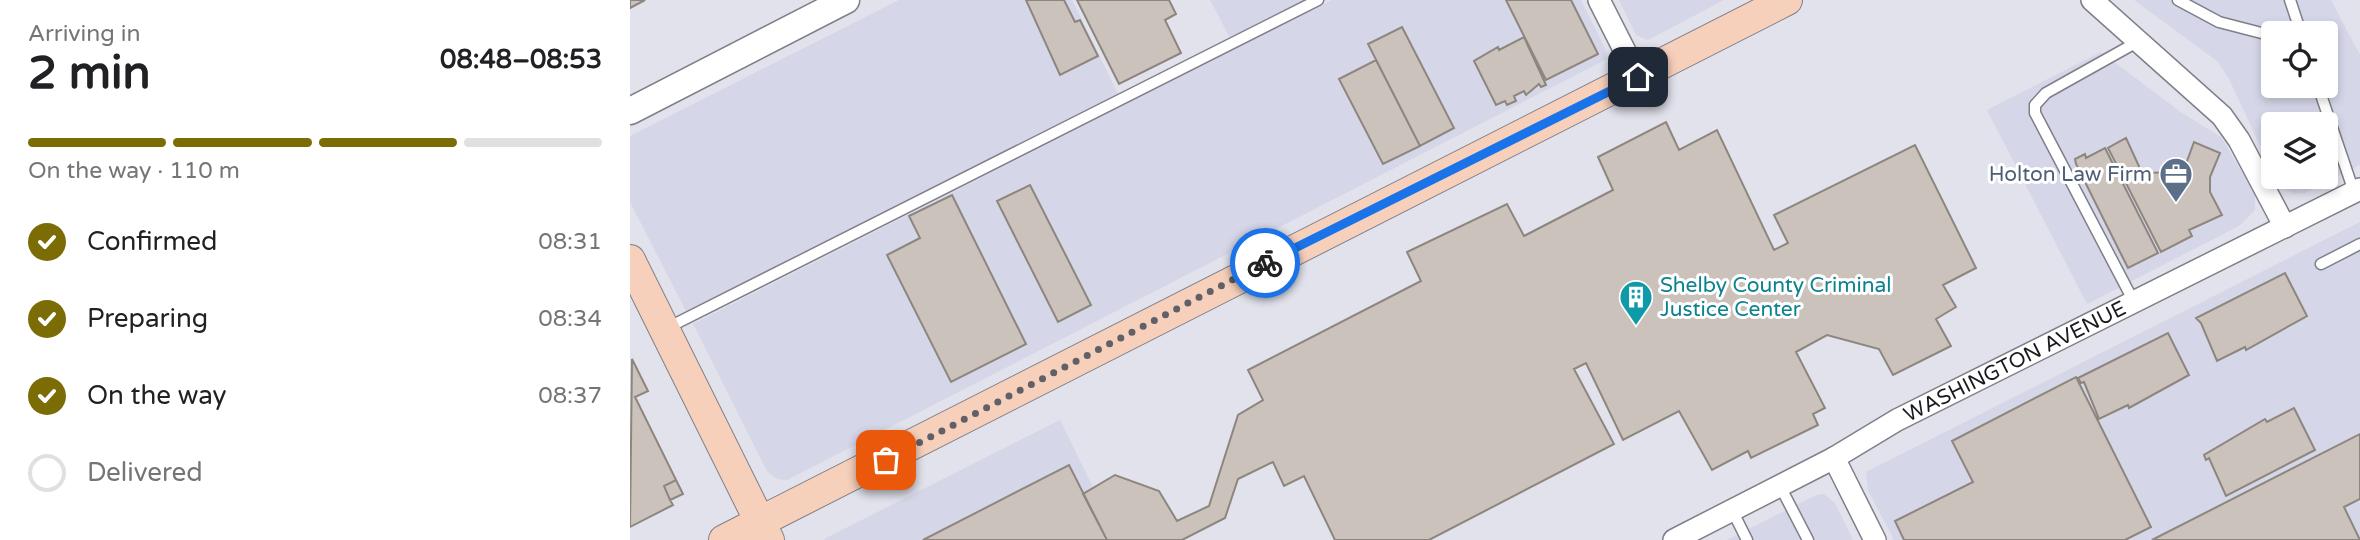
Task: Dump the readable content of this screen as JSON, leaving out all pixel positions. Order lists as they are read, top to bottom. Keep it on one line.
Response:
{"streets":{"street":["WASHINGTON AVENUE"]},"places":{"office":["Holton Law Firm"],"building":["Shelby County Criminal Justice Center"]},"page":{"heading":["2 min","Arriving in","08:48–08:53"],"bar":"On the way · 110 m","list":[["Confirmed","08:31"],["Preparing","08:34"],["On the way","08:37"],"Delivered"]}}
